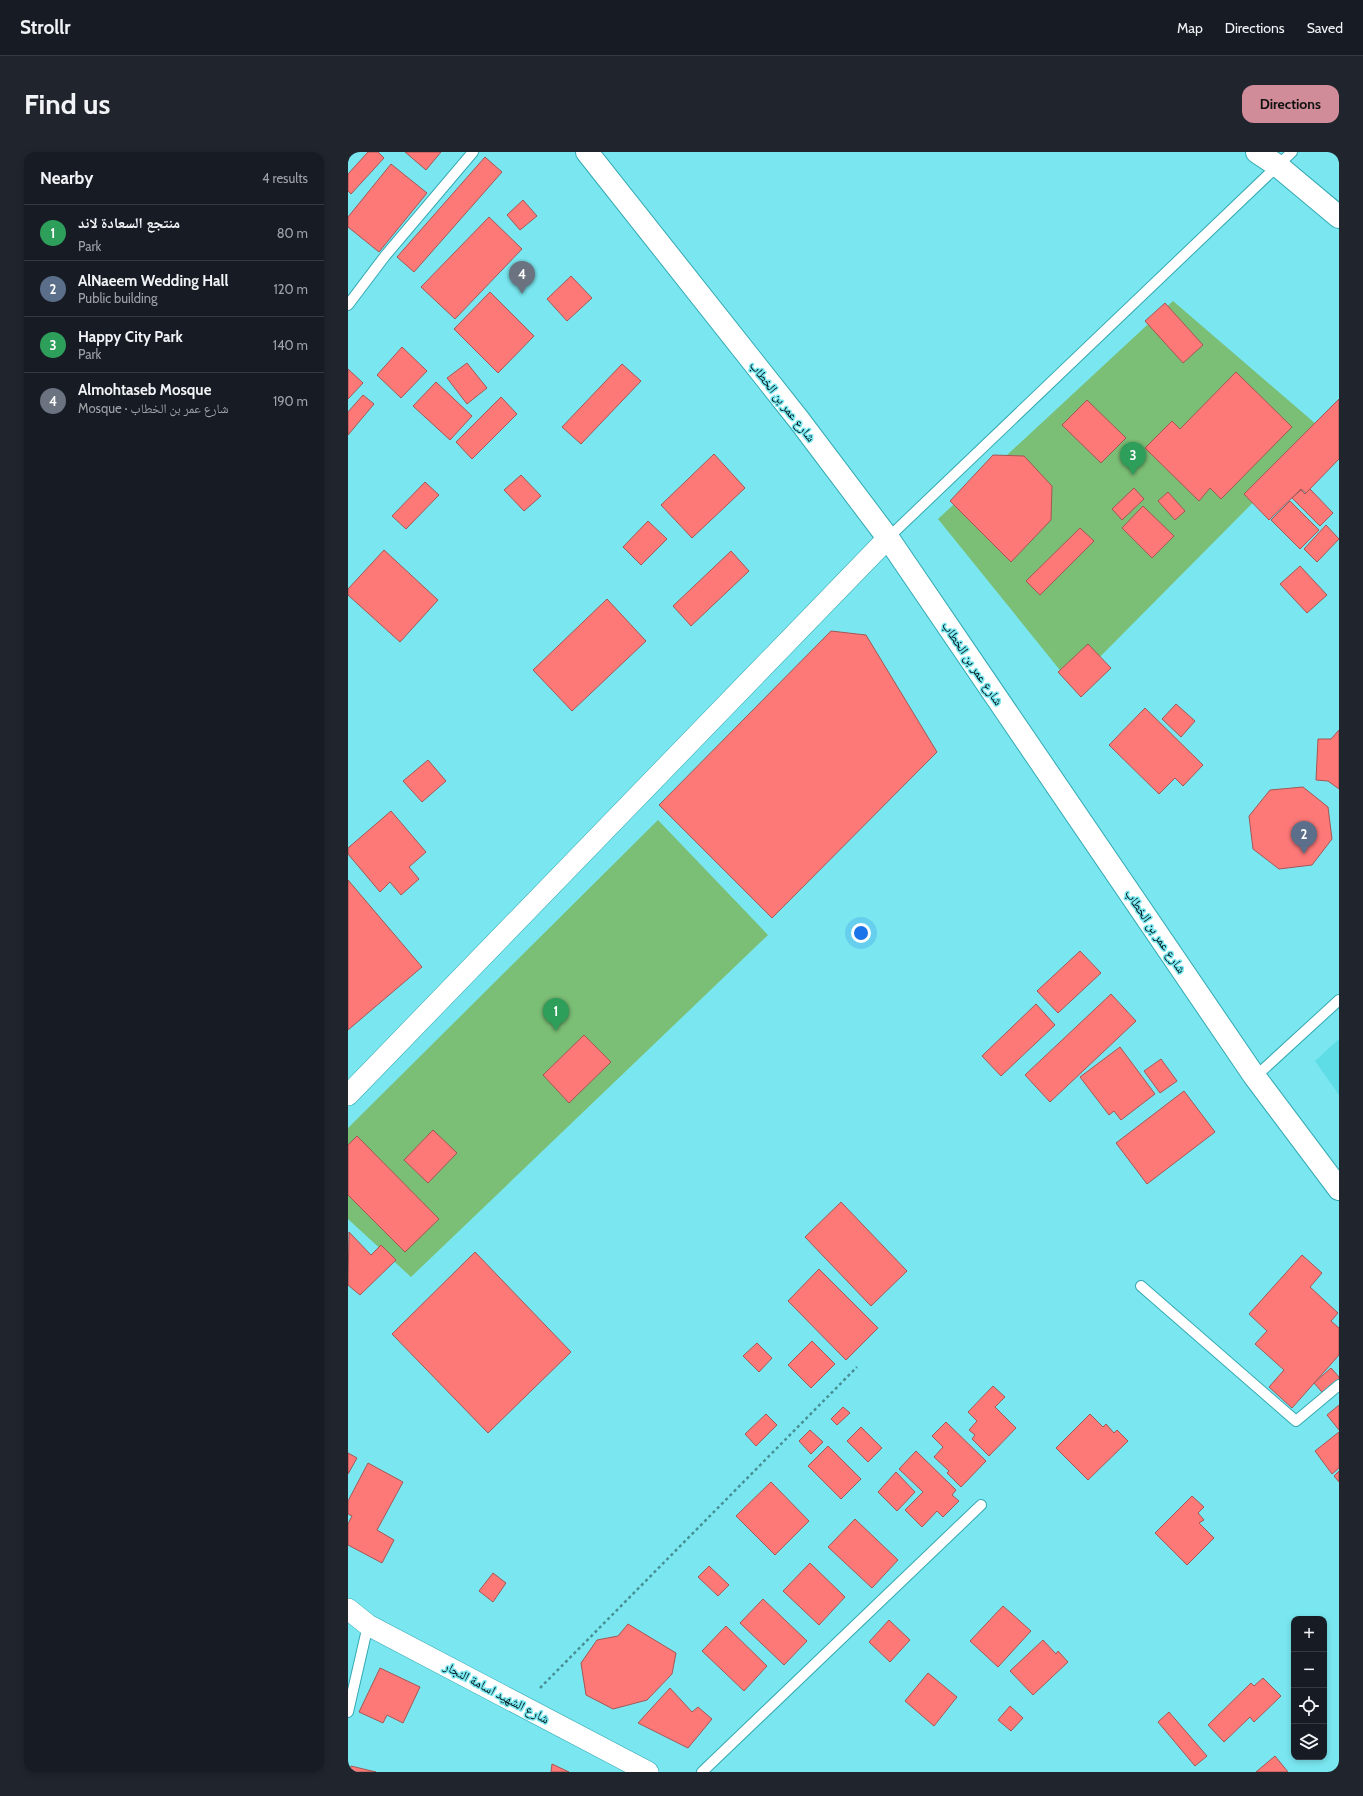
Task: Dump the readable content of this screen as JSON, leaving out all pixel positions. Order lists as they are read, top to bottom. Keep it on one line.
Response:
{"streets":{"main road":["شارع عمر بن الخطاب"],"street":["شارع الشهيد اسامة النجار"]},"page":{"header":"Strollr","nav":["Map","Directions","Saved"],"buttons":"Directions","title":"Find us","heading":["Nearby","4 results"],"list":[{"mark":"1","name":"منتجع السعادة لاند","note":"Park","value":"80 m"},{"mark":"2","name":"AlNaeem Wedding Hall","note":"Public building","value":"120 m"},{"mark":"3","name":"Happy City Park","note":"Park","value":"140 m"},{"mark":"4","name":"Almohtaseb Mosque","note":"Mosque · شارع عمر بن الخطاب","value":"190 m"}],"pins":["4","3","2","1"],"map_buttons":["+","−"]}}
